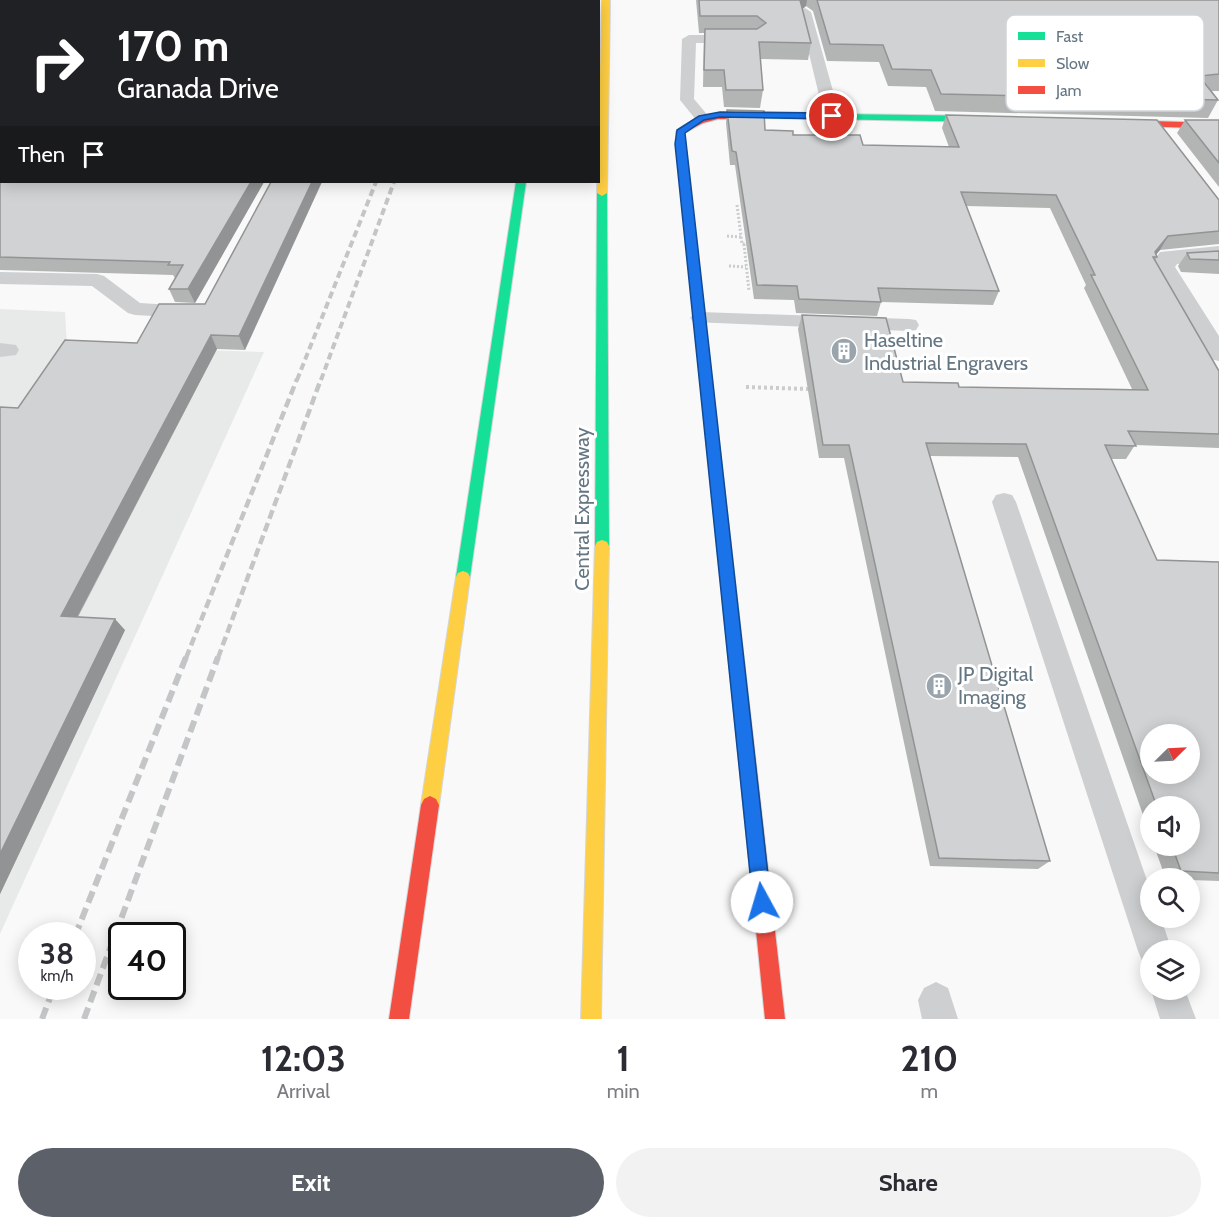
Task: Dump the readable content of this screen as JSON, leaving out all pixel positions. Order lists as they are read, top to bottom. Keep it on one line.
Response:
{"streets":{"main road":["Central Expressway"]},"places":{"building":["Haseltine Industrial Engravers","JP Digital Imaging"]},"legend":["Fast","Slow","Jam"],"north":"top right","page":{"turn":["170 m","Granada Drive"],"then":"Then","speed":"38 km/h","limit":"40","eta":["12:03","Arrival","1","min","210","m"],"buttons":["Exit","Share"]}}
